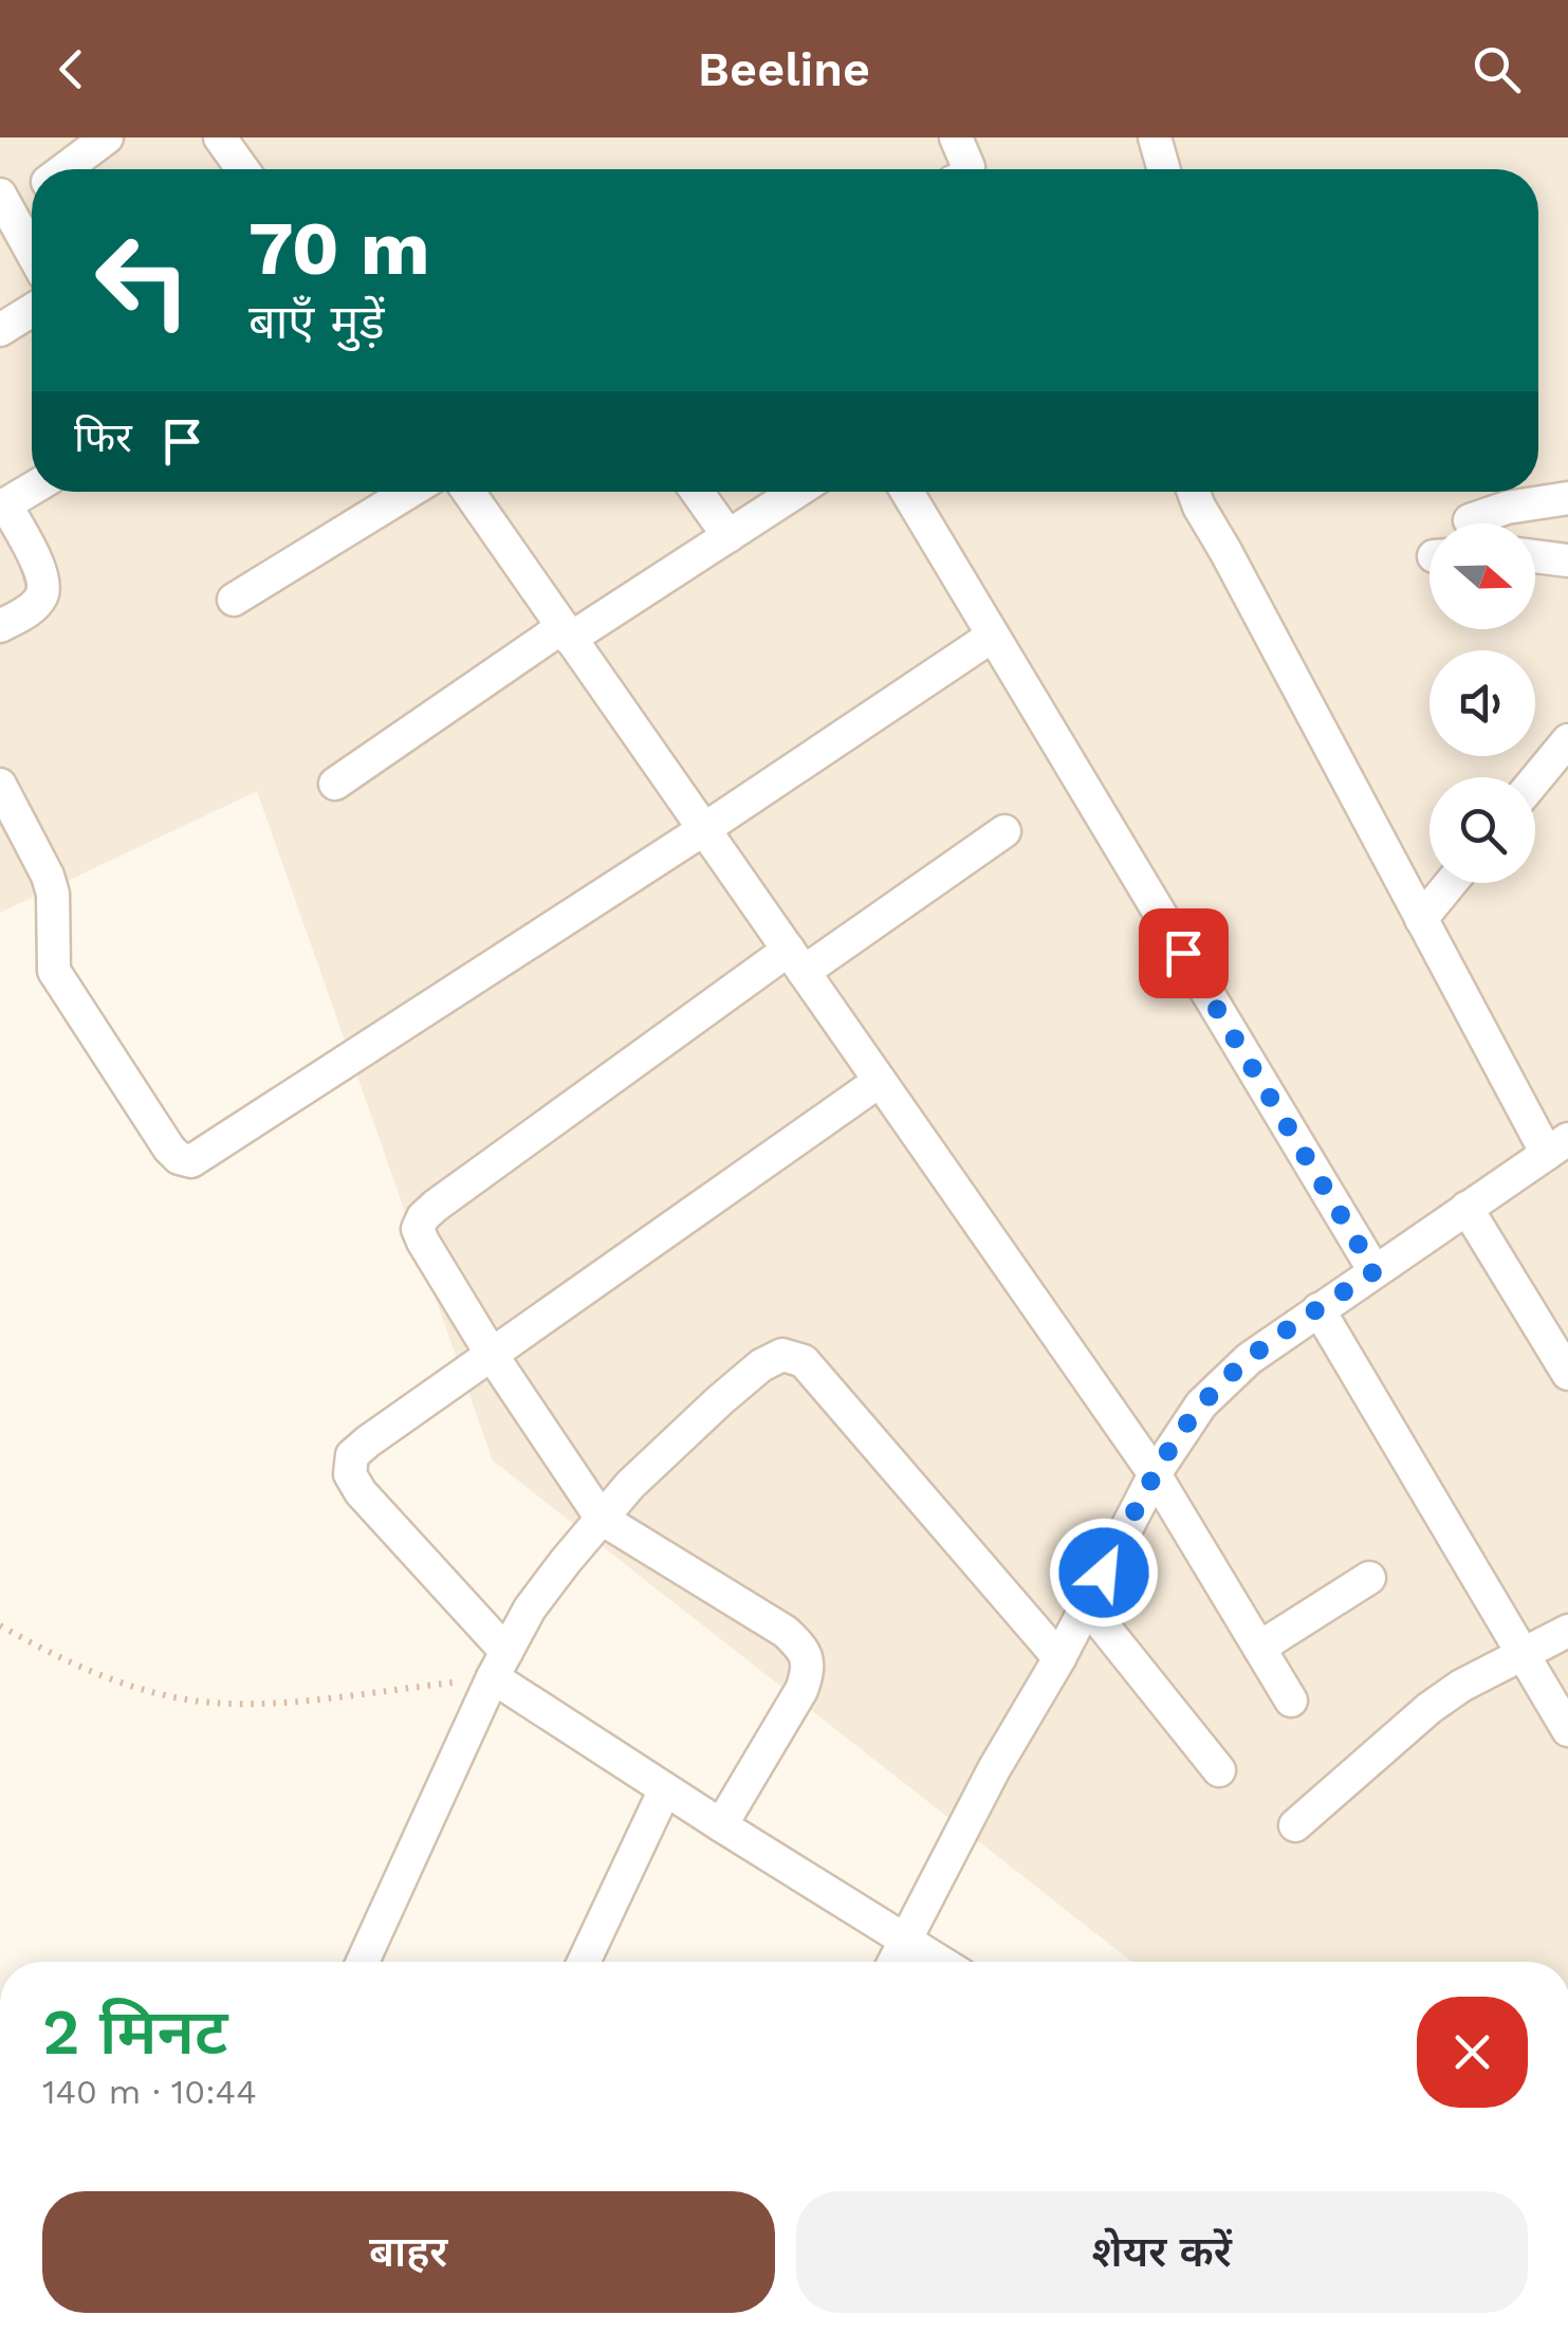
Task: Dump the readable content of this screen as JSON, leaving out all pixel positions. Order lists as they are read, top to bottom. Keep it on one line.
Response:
{"north":"right","page":{"header":"Beeline","turn":["70 m","बाएँ मुड़ें"],"then":"फिर","heading":["2 मिनट","140 m · 10:44"],"buttons":["बाहर","शेयर करें"]}}
